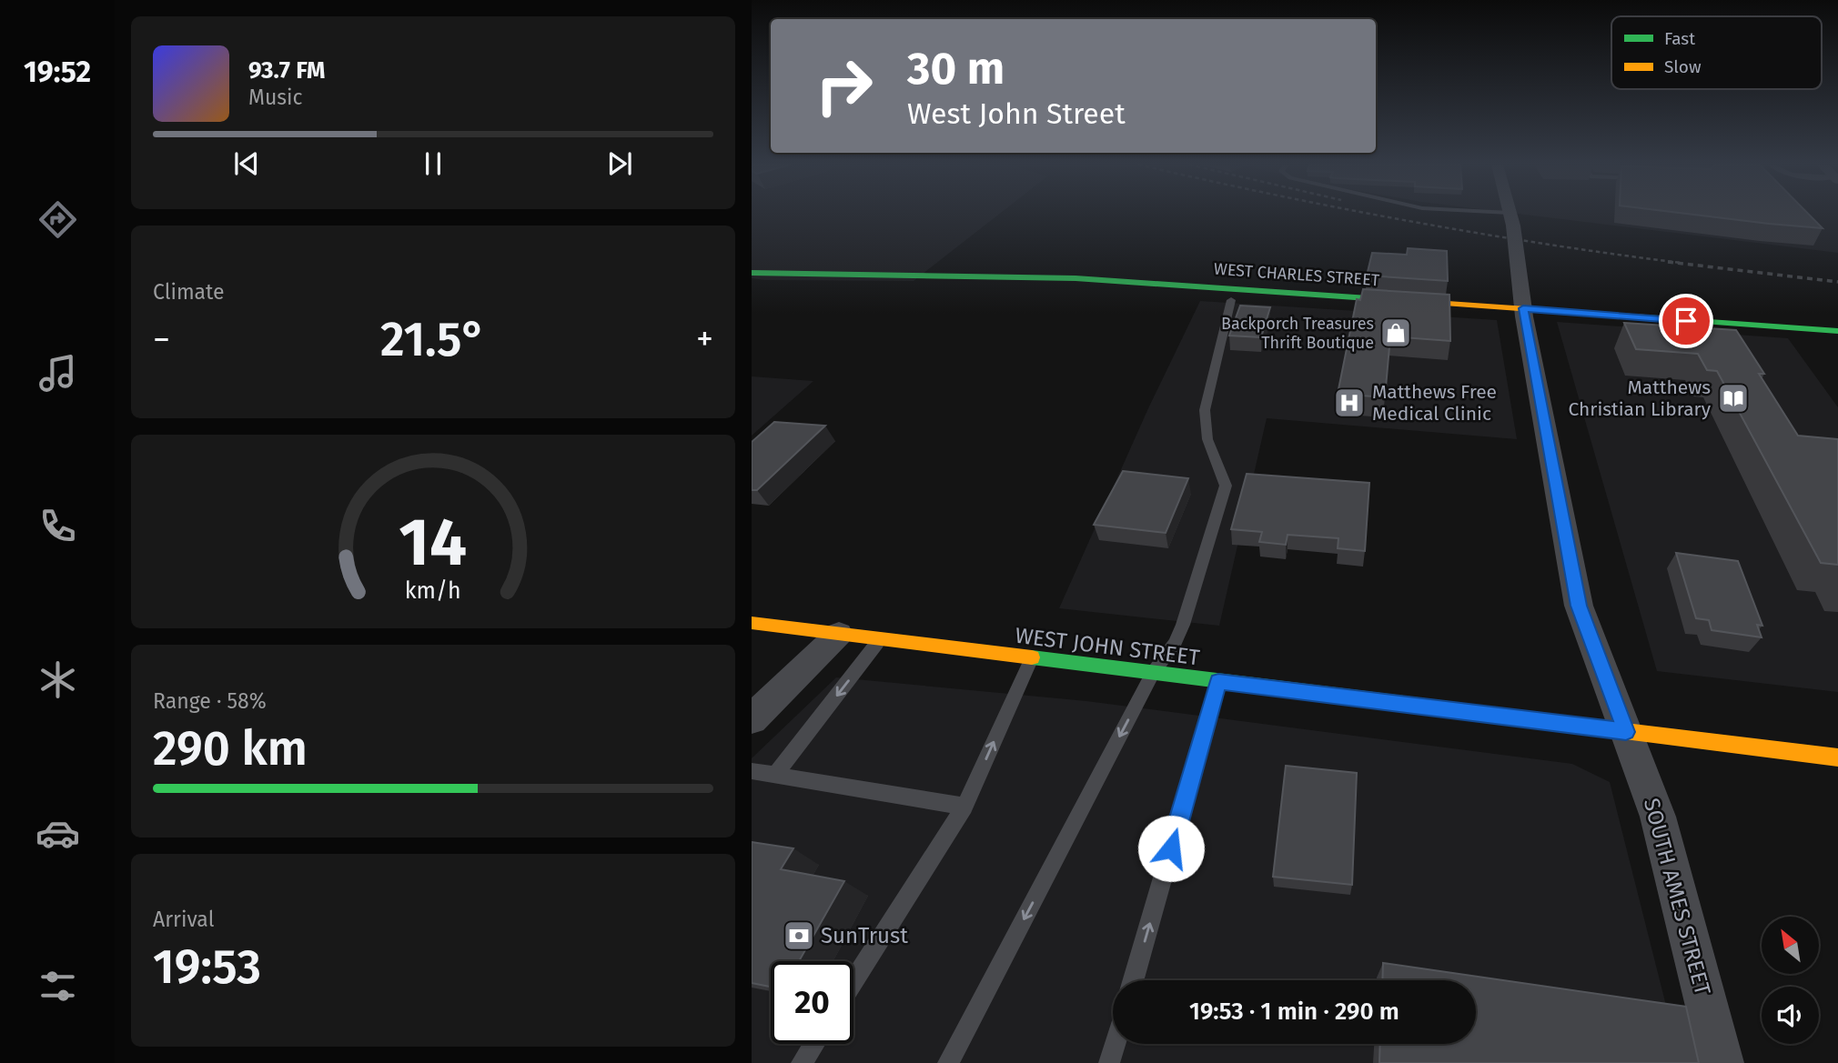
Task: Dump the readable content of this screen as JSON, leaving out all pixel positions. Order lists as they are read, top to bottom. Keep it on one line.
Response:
{"streets":{"street":["WEST CHARLES STREET","WEST JOHN STREET","SOUTH AMES STREET"]},"crossings":[["WEST CHARLES STREET","SOUTH AMES STREET"],["WEST JOHN STREET","SOUTH AMES STREET"]],"places":{"shop":["Backporch Treasures Thrift Boutique"],"library":["Matthews Christian Library"],"hospital":["Matthews Free Medical Clinic"],"bank":["SunTrust"]},"legend":["Fast","Slow"],"north":"top left","page":{"tabs":"19:52","turn":["30 m","West John Street"],"song":["93.7 FM","Music"],"tile":["Climate",["Range · 58%","290 km"],["Arrival","19:53"]],"heat":["−","21.5°","+"],"limit":"20","trip":"19:53 · 1 min · 290 m","gauge":["14","km/h"]}}
